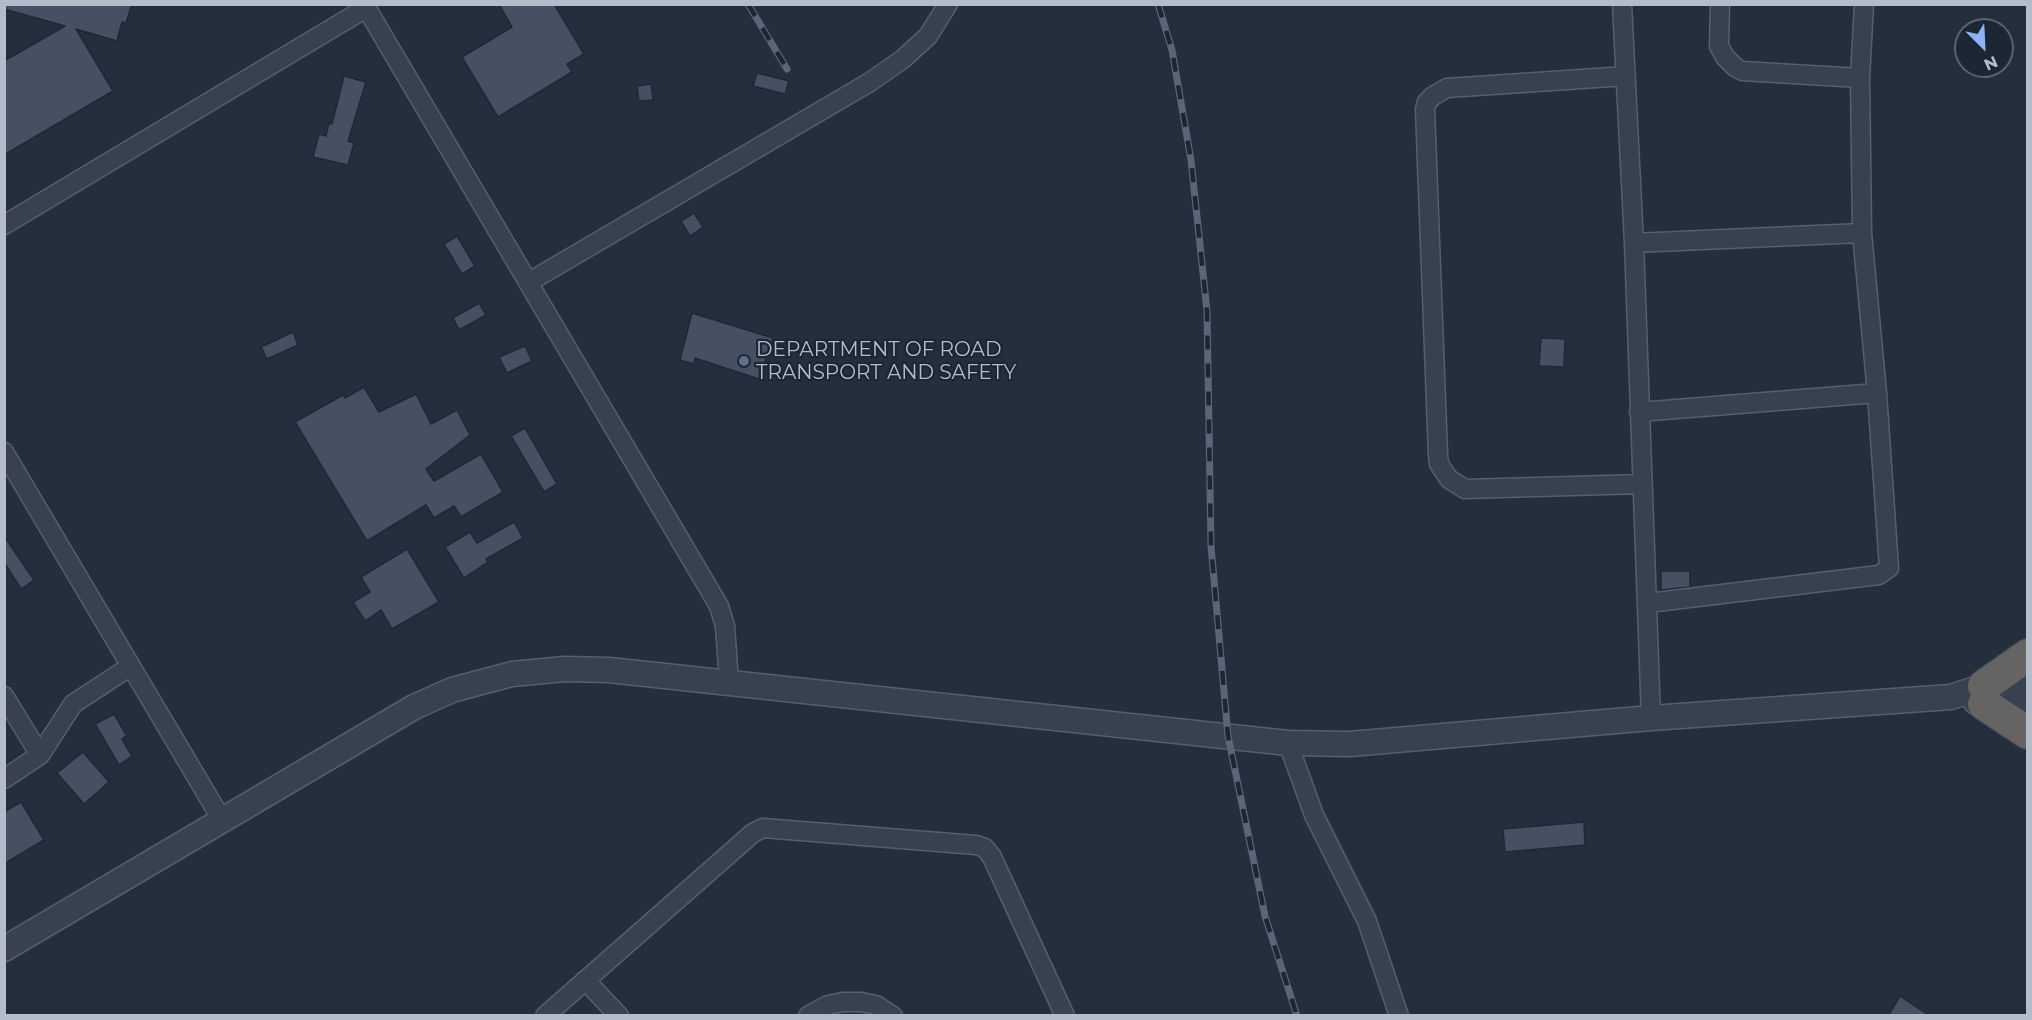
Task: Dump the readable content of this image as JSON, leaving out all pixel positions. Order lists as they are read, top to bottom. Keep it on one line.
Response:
{"places":["DEPARTMENT OF ROAD TRANSPORT AND SAFETY"],"north":"bottom right"}
